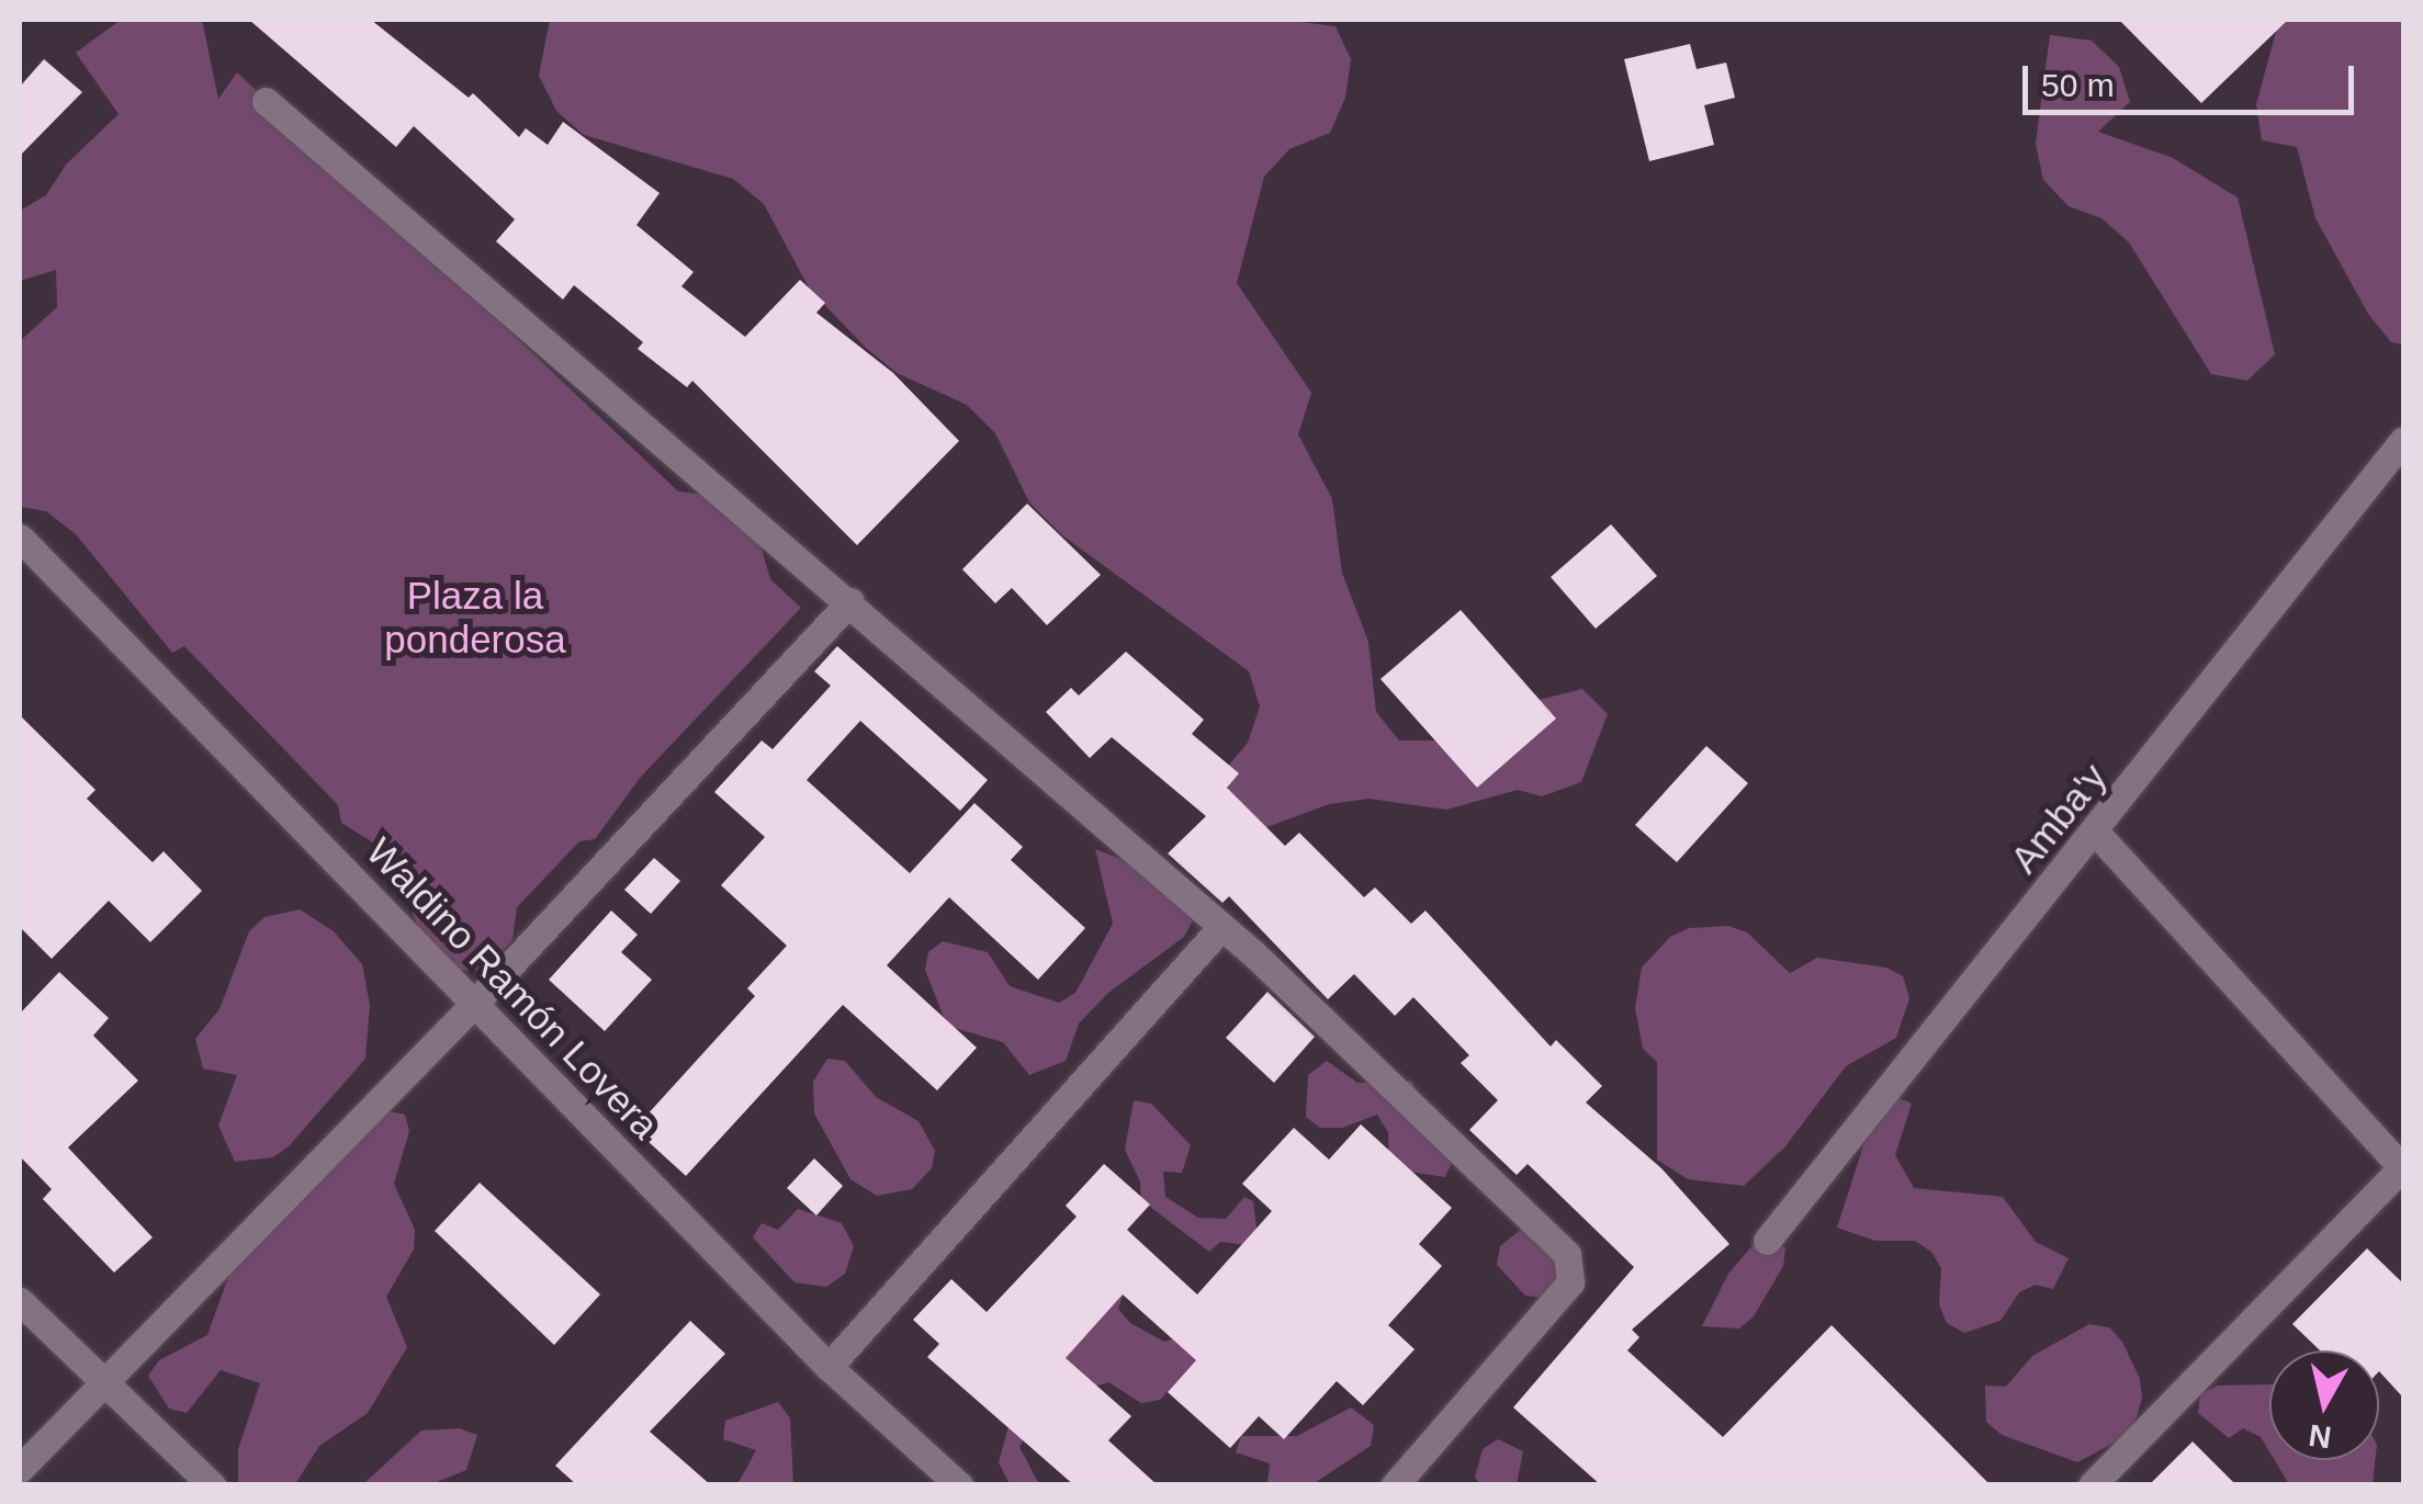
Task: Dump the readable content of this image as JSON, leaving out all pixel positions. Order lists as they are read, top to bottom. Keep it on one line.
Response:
{"streets":{"street":["Amba'y","Waldino Ramón Lovera"]},"parks":["Plaza la ponderosa"],"scale_bar":"50 m","north":"bottom"}
